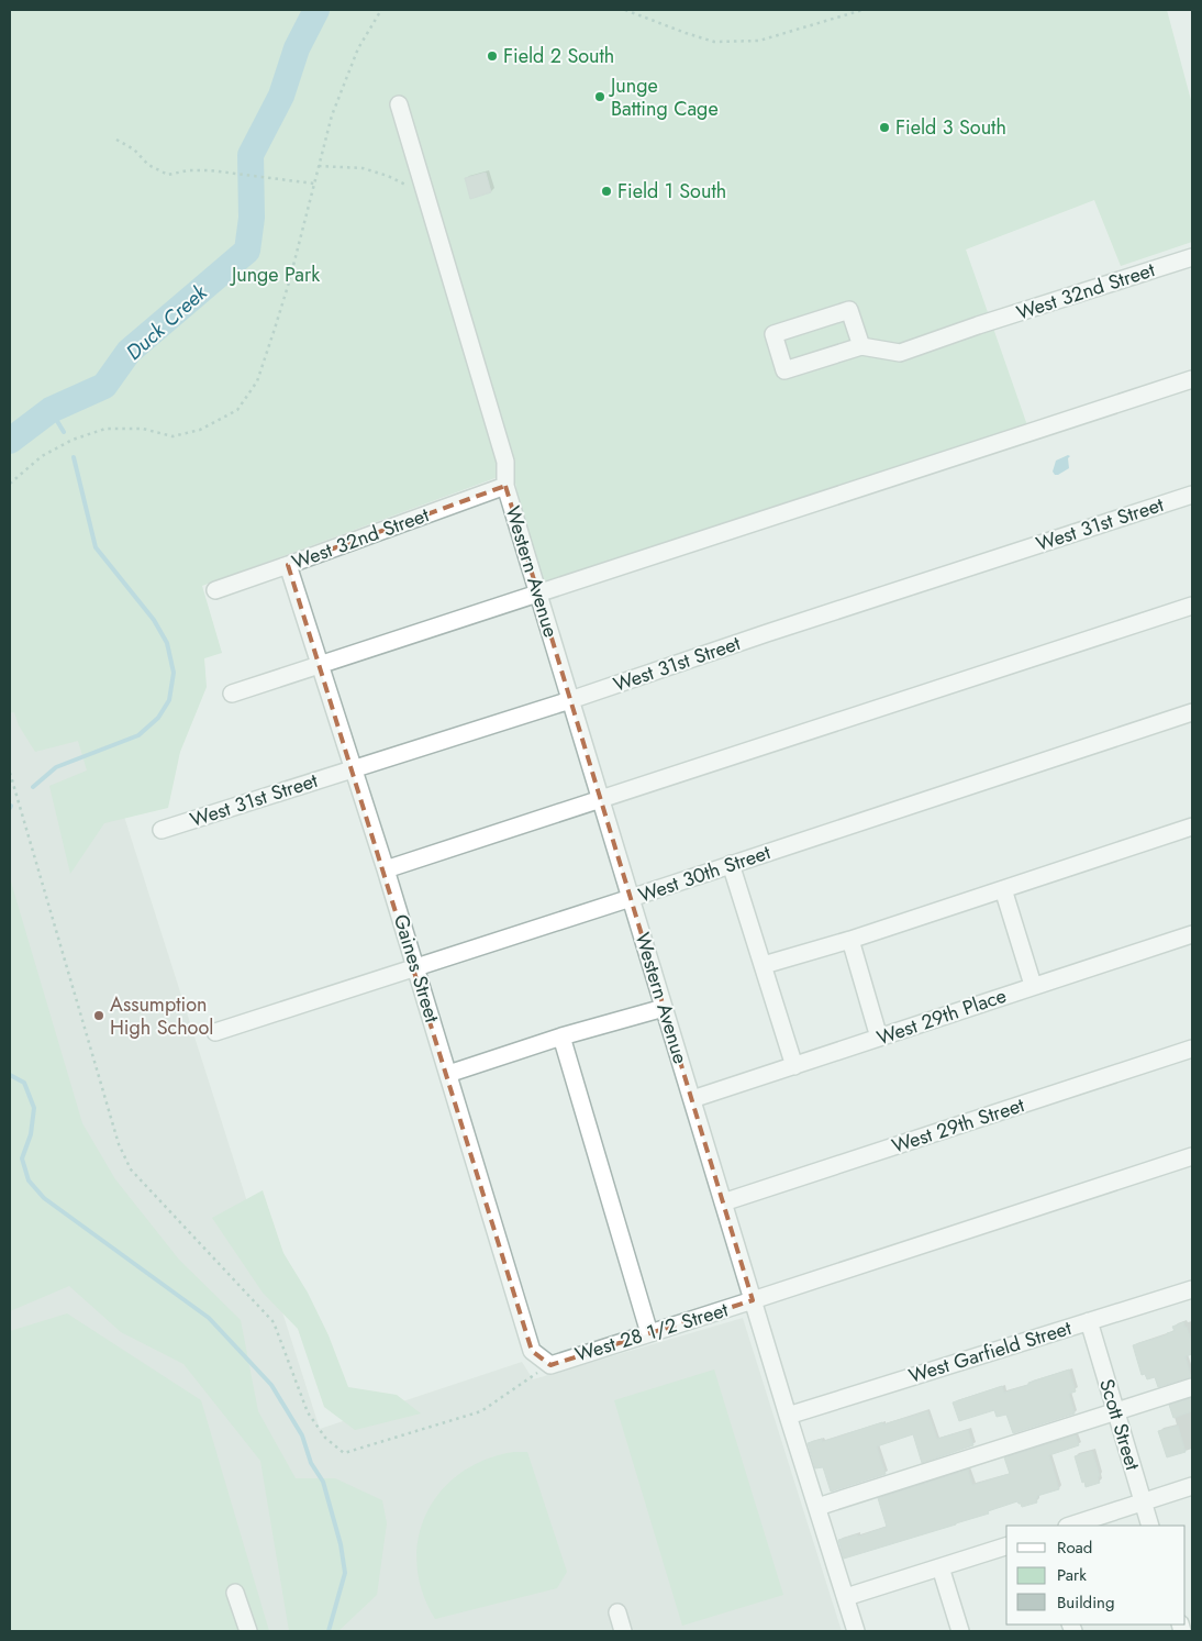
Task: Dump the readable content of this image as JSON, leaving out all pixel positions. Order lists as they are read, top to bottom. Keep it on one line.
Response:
{"streets":{"street":["West 32nd Street","West 31st Street","Western Avenue","West 30th Street","Gaines Street","West 29th Place","West 29th Street","West 28 1/2 Street","West Garfield Street","Scott Street"]},"crossings":[["West 32nd Street","Western Avenue"],["West 32nd Street","Gaines Street"],["West 31st Street","Western Avenue"],["West 31st Street","Gaines Street"],["Western Avenue","West 30th Street"],["Western Avenue","West 29th Place"],["Western Avenue","West 29th Street"],["Western Avenue","West 28 1/2 Street"],["Western Avenue","West Garfield Street"],["West 30th Street","Gaines Street"],["Gaines Street","West 28 1/2 Street"],["West Garfield Street","Scott Street"]],"water":["Duck Creek"],"parks":["Junge Park"],"places":["Field 2 South","Junge Batting Cage","Field 3 South","Field 1 South","Assumption High School"],"legend":["Road","Park","Building"]}
